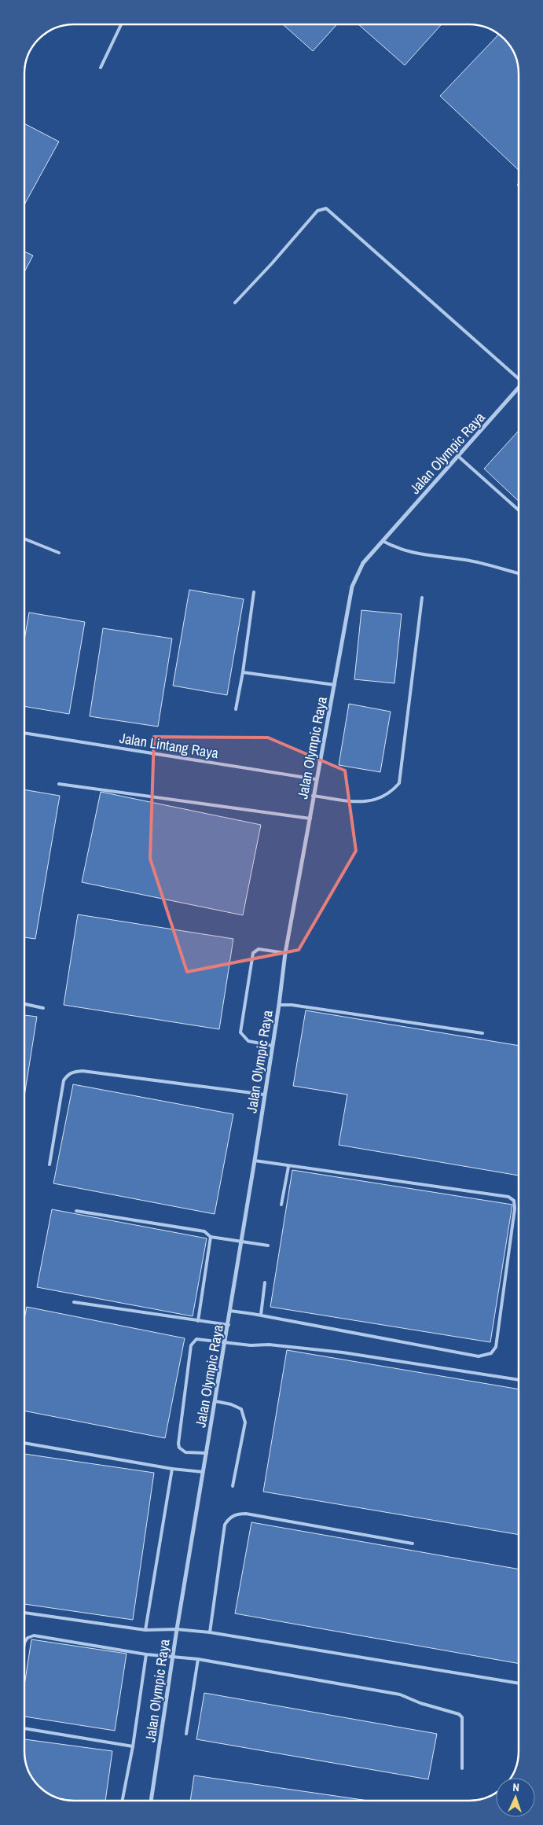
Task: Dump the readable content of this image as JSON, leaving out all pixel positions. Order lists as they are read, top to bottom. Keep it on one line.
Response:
{"streets":{"street":["Jalan Olympic Raya"],"lane":["Jalan Lintang Raya"]},"crossings":[["Jalan Olympic Raya","Jalan Lintang Raya"]],"north":"top"}
